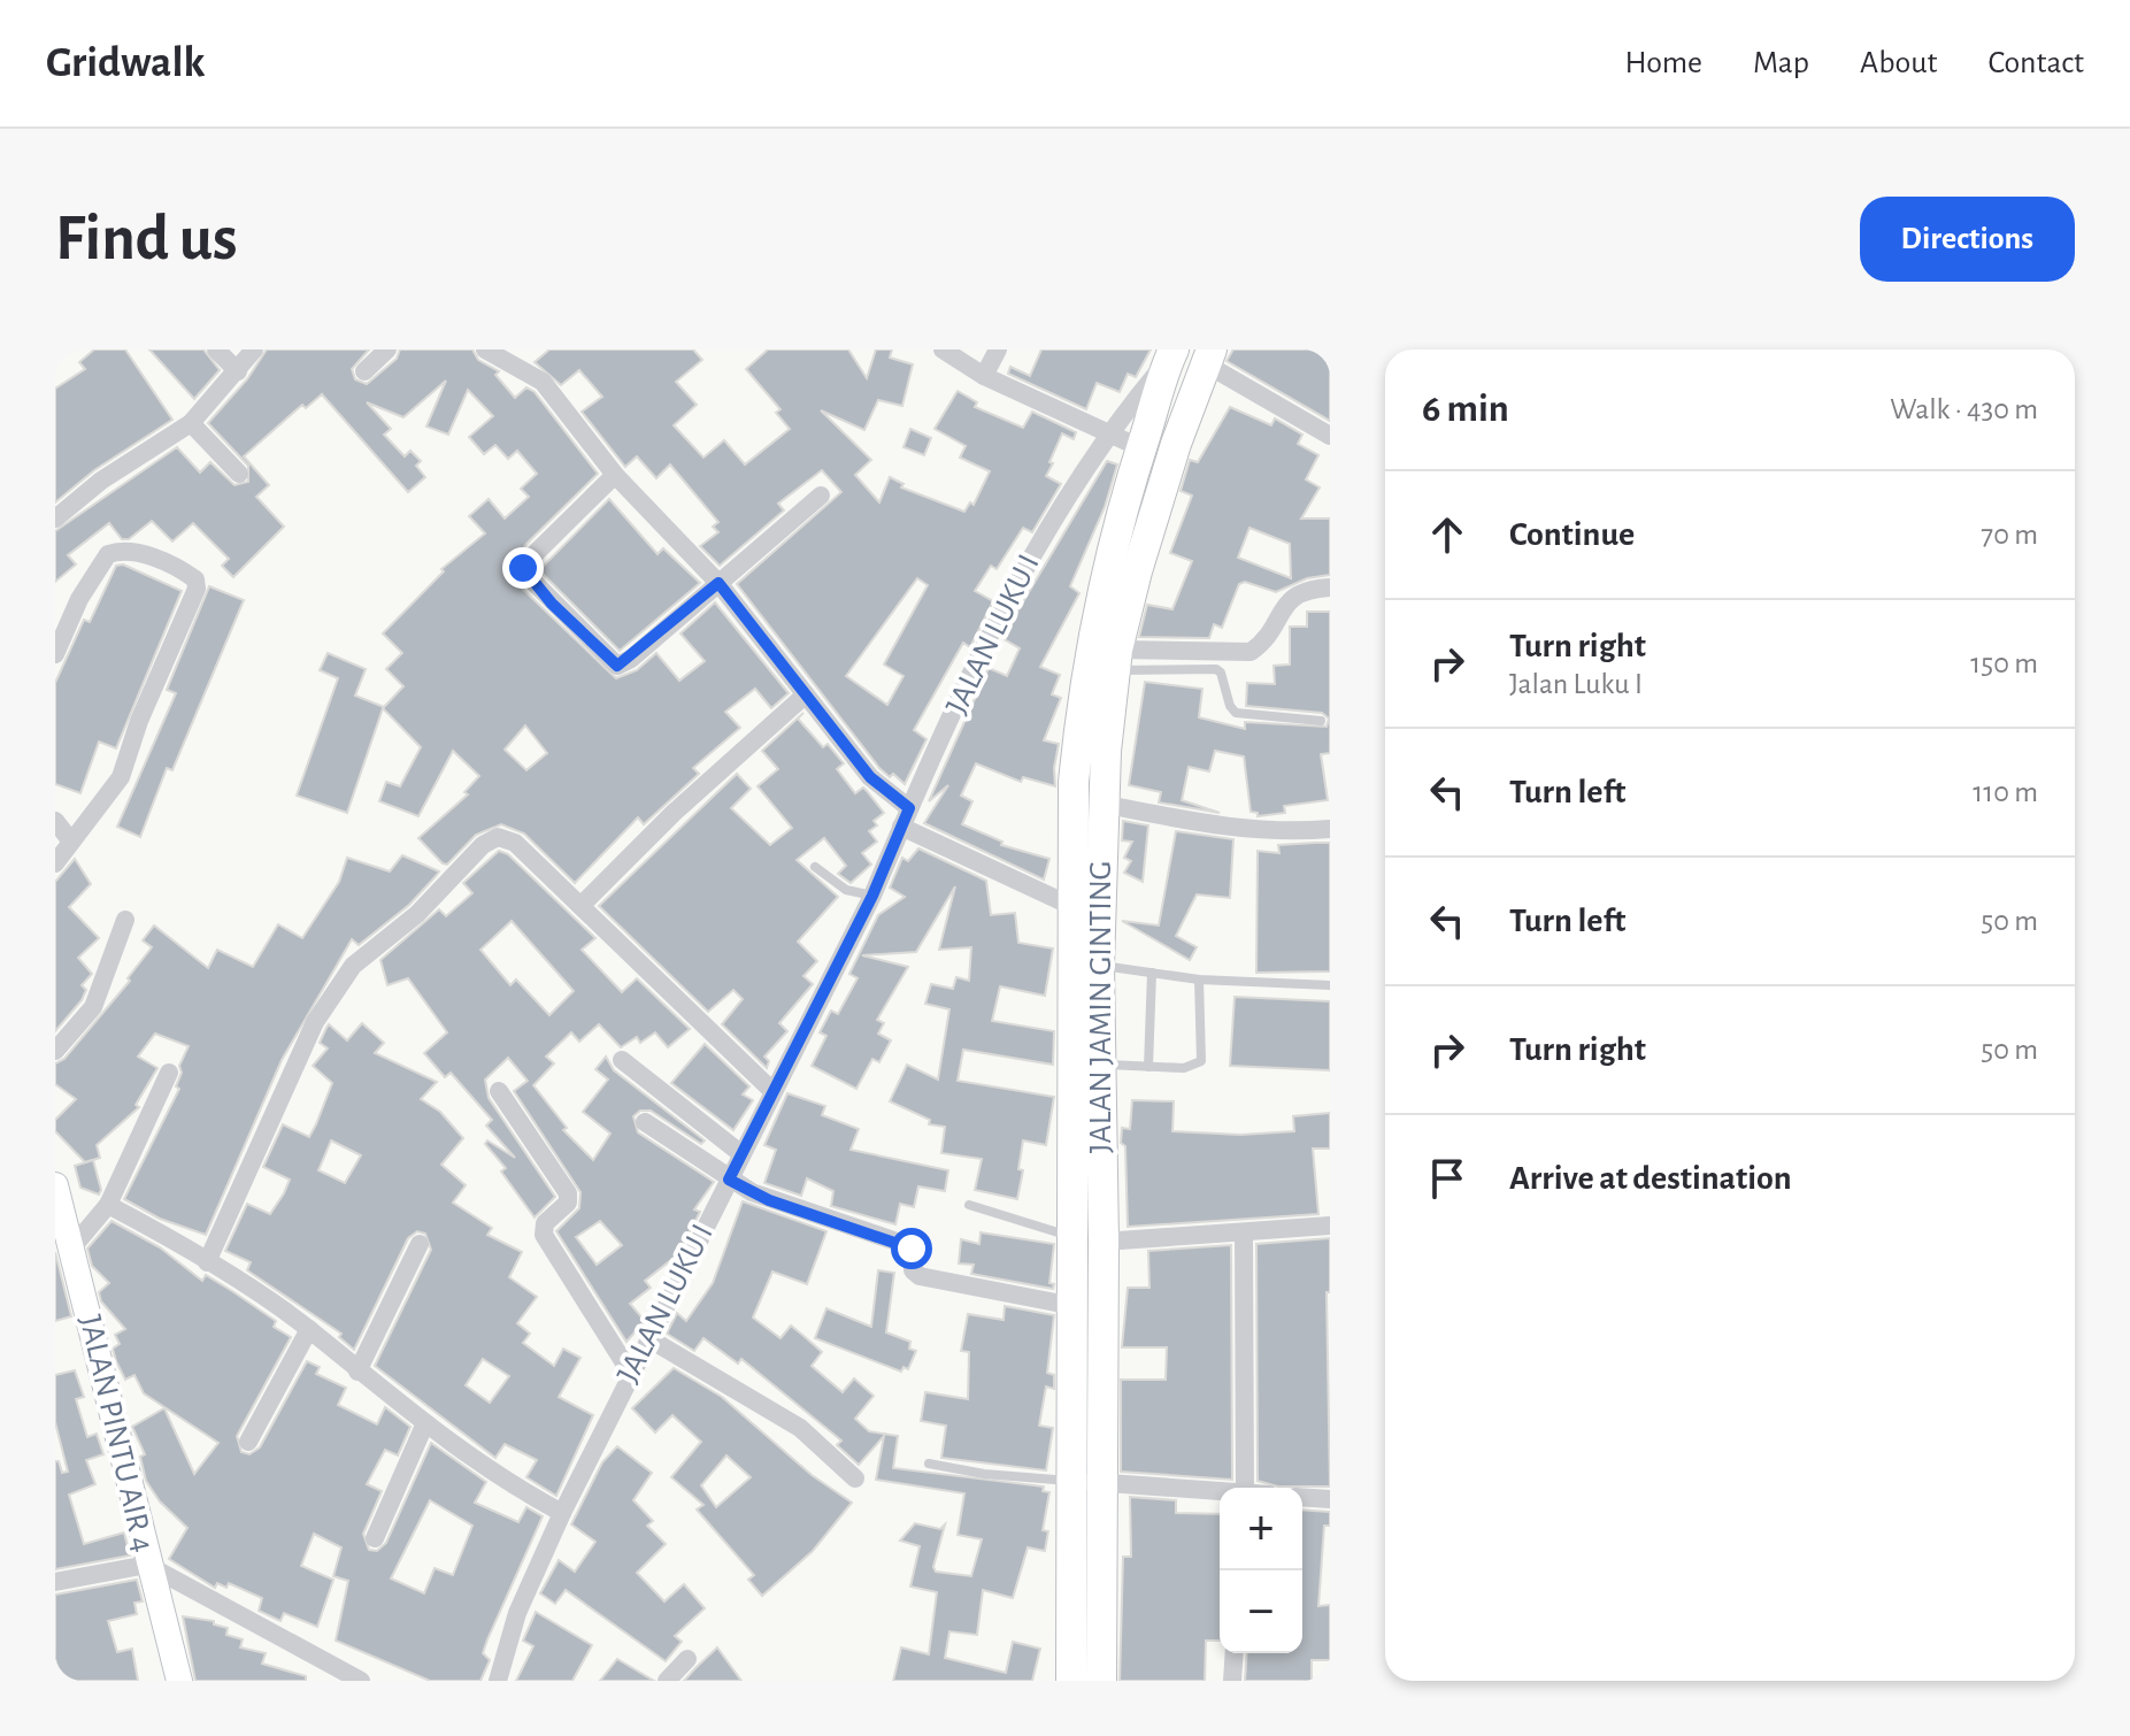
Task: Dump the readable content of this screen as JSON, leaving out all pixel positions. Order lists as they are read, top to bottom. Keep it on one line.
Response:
{"streets":{"highway":["JALAN JAMIN GINTING"],"main road":["JALAN PINTU AIR 4"],"street":["JALAN LUKU I"]},"crossings":[["JALAN LUKU I","JALAN JAMIN GINTING"]],"page":{"header":"Gridwalk","nav":["Home","Map","About","Contact"],"buttons":"Directions","title":"Find us","heading":["6 min","Walk · 430 m"],"list":[["Continue","70 m"],["Turn right","Jalan Luku I","150 m"],["Turn left","110 m"],["Turn left","50 m"],["Turn right","50 m"],"Arrive at destination"],"map_buttons":["+","−"]}}
